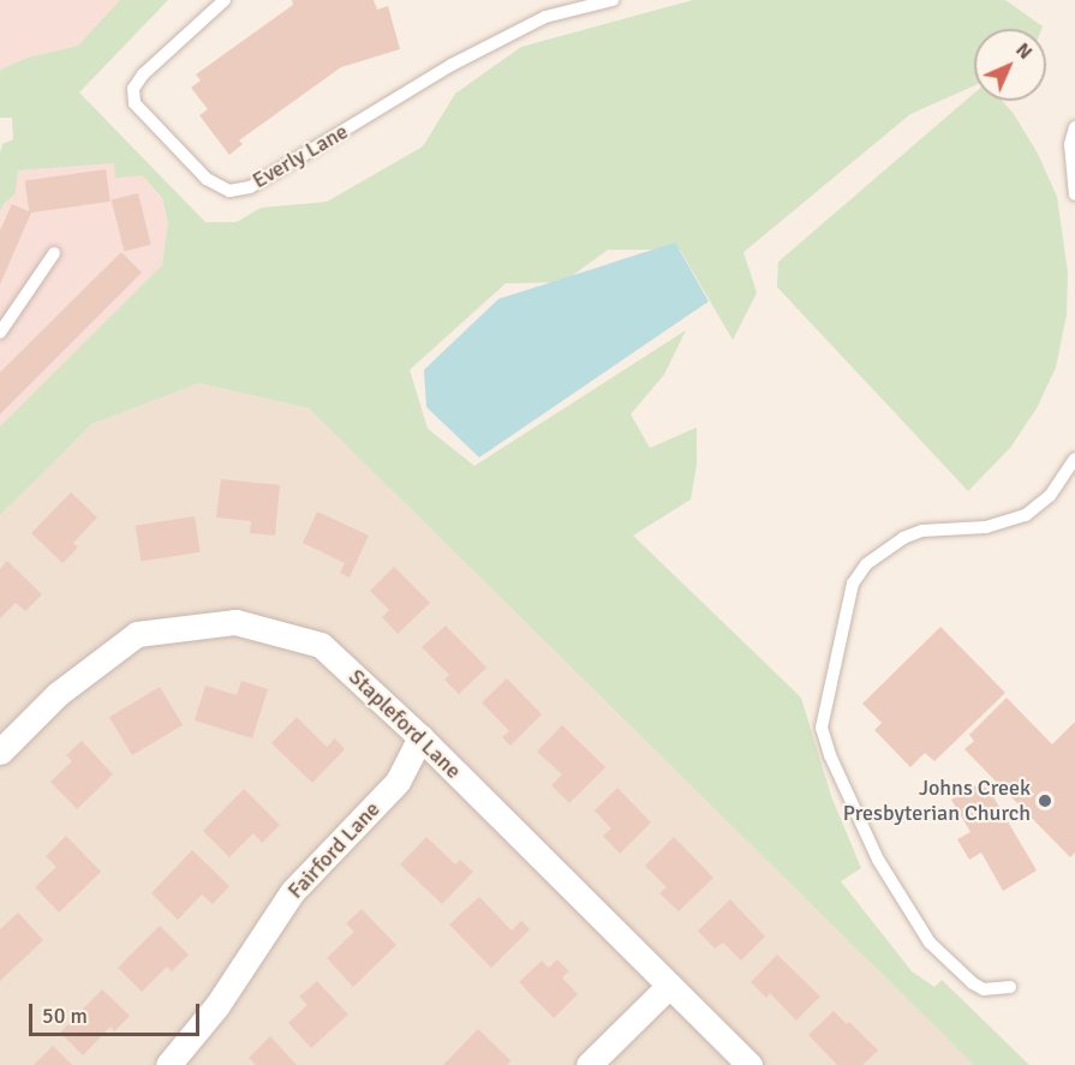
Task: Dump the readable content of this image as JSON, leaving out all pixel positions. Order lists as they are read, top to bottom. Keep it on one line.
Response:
{"streets":{"street":["Stapleford Lane","Fairford Lane"],"lane":["Everly Lane"]},"crossings":[["Stapleford Lane","Fairford Lane"]],"places":["Johns Creek Presbyterian Church"],"scale_bar":"50 m","north":"top right"}
